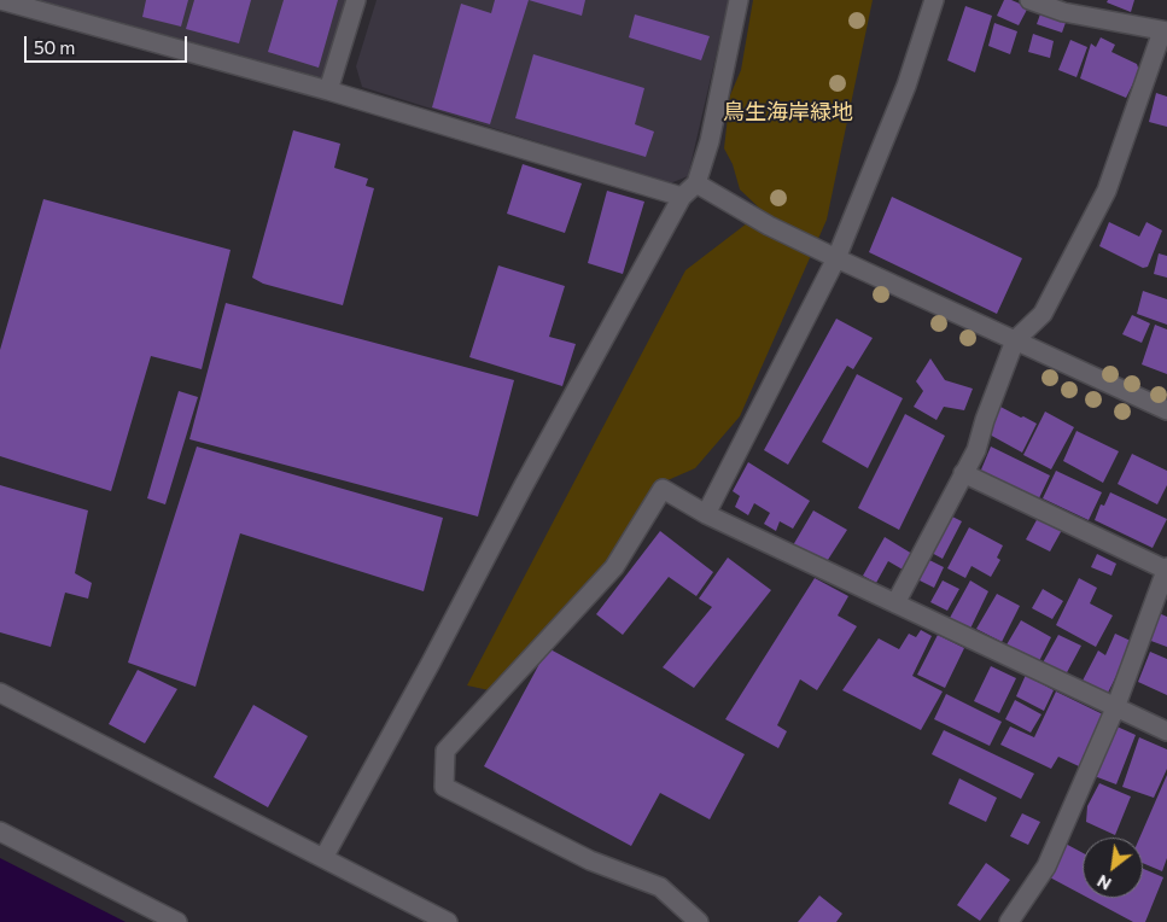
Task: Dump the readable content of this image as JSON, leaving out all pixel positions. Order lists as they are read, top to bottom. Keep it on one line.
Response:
{"parks":["鳥生海岸緑地"],"scale_bar":"50 m","north":"bottom left"}
